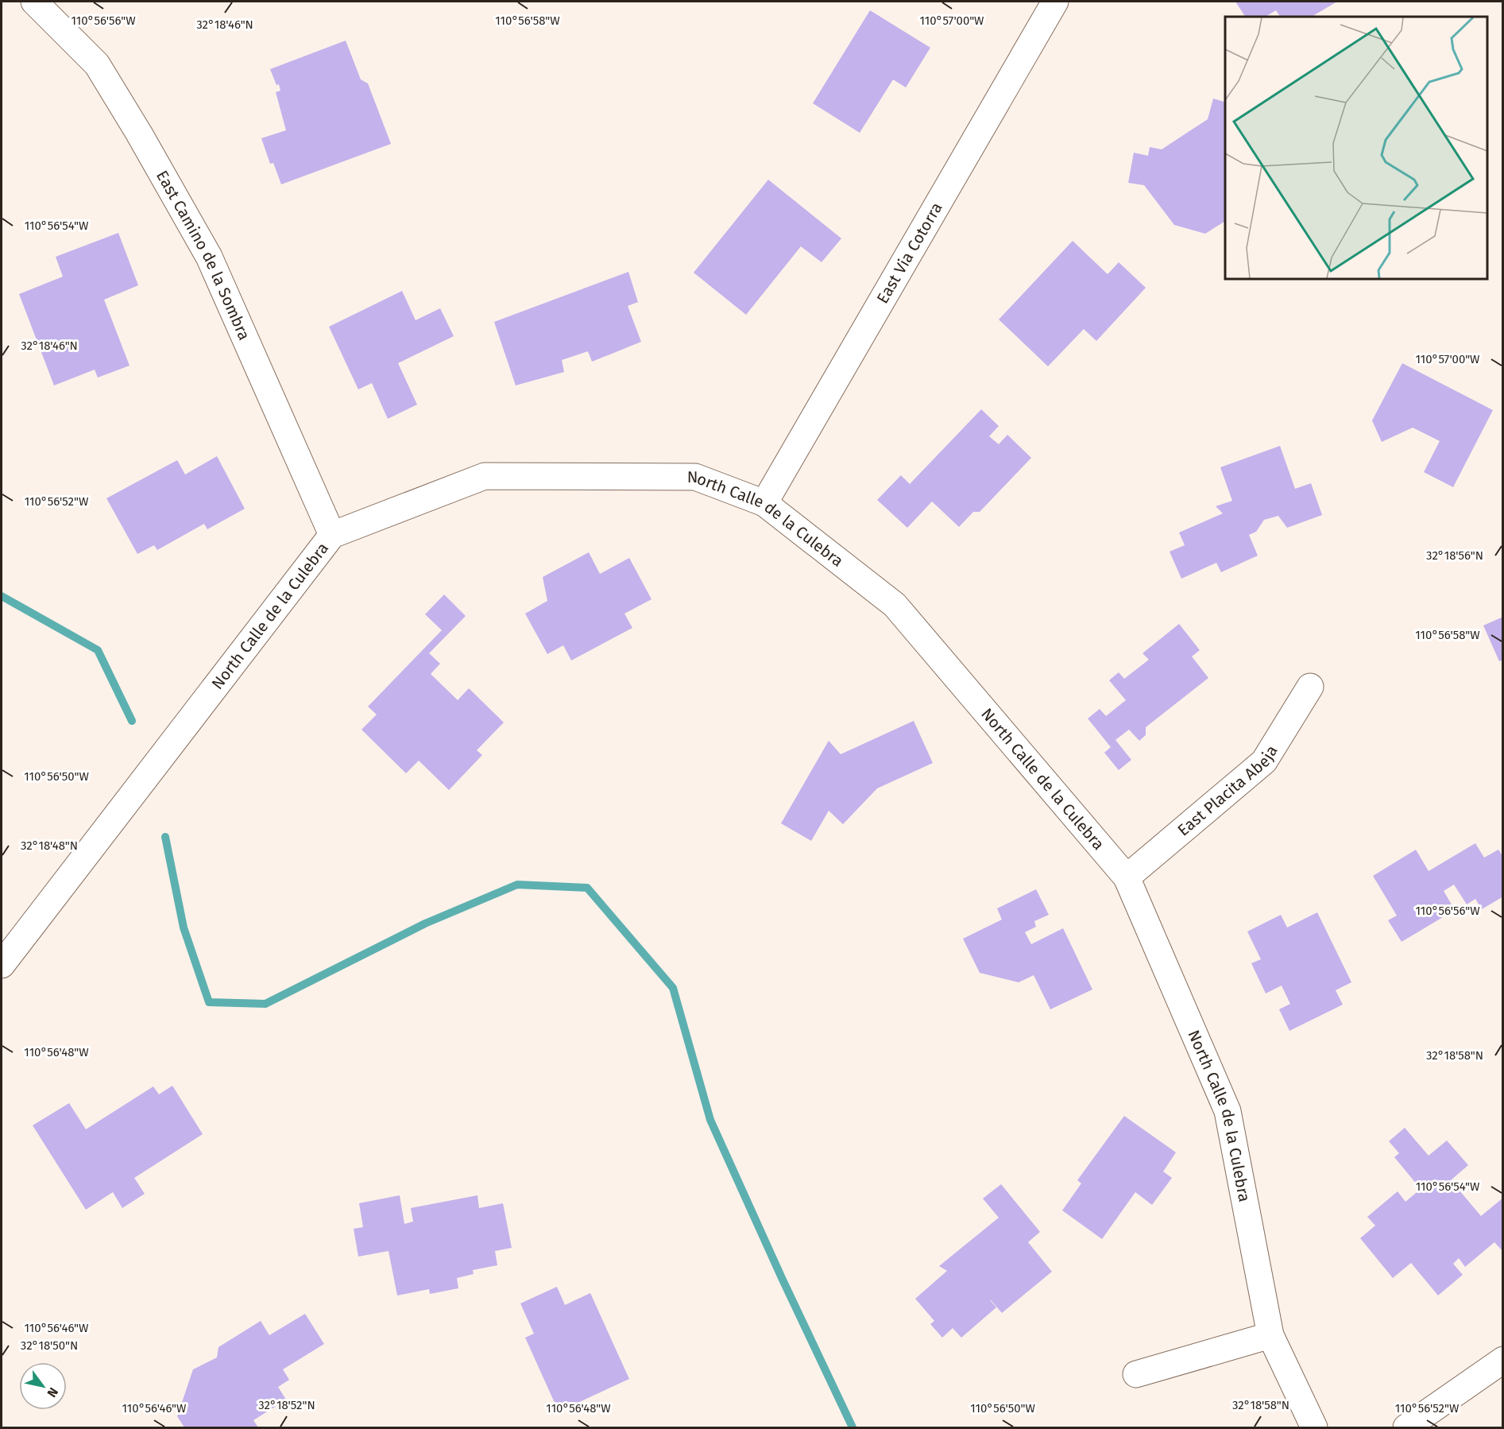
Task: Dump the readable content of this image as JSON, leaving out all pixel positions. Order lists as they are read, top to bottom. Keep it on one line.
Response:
{"streets":{"street":["East Via Cotorra","East Camino de la Sombra","North Calle de la Culebra","East Placita Abeja"]},"crossings":[["East Via Cotorra","North Calle de la Culebra"],["East Camino de la Sombra","North Calle de la Culebra"],["North Calle de la Culebra","East Placita Abeja"]],"north":"bottom right","coordinates":["110°56'56\"W","110°56'58\"W","110°57'00\"W","32°18'46\"N","110°56'54\"W","110°56'52\"W","32°18'56\"N","110°56'50\"W","32°18'48\"N","110°56'48\"W","32°18'58\"N","110°56'46\"W","32°18'50\"N","32°18'52\"N"]}
